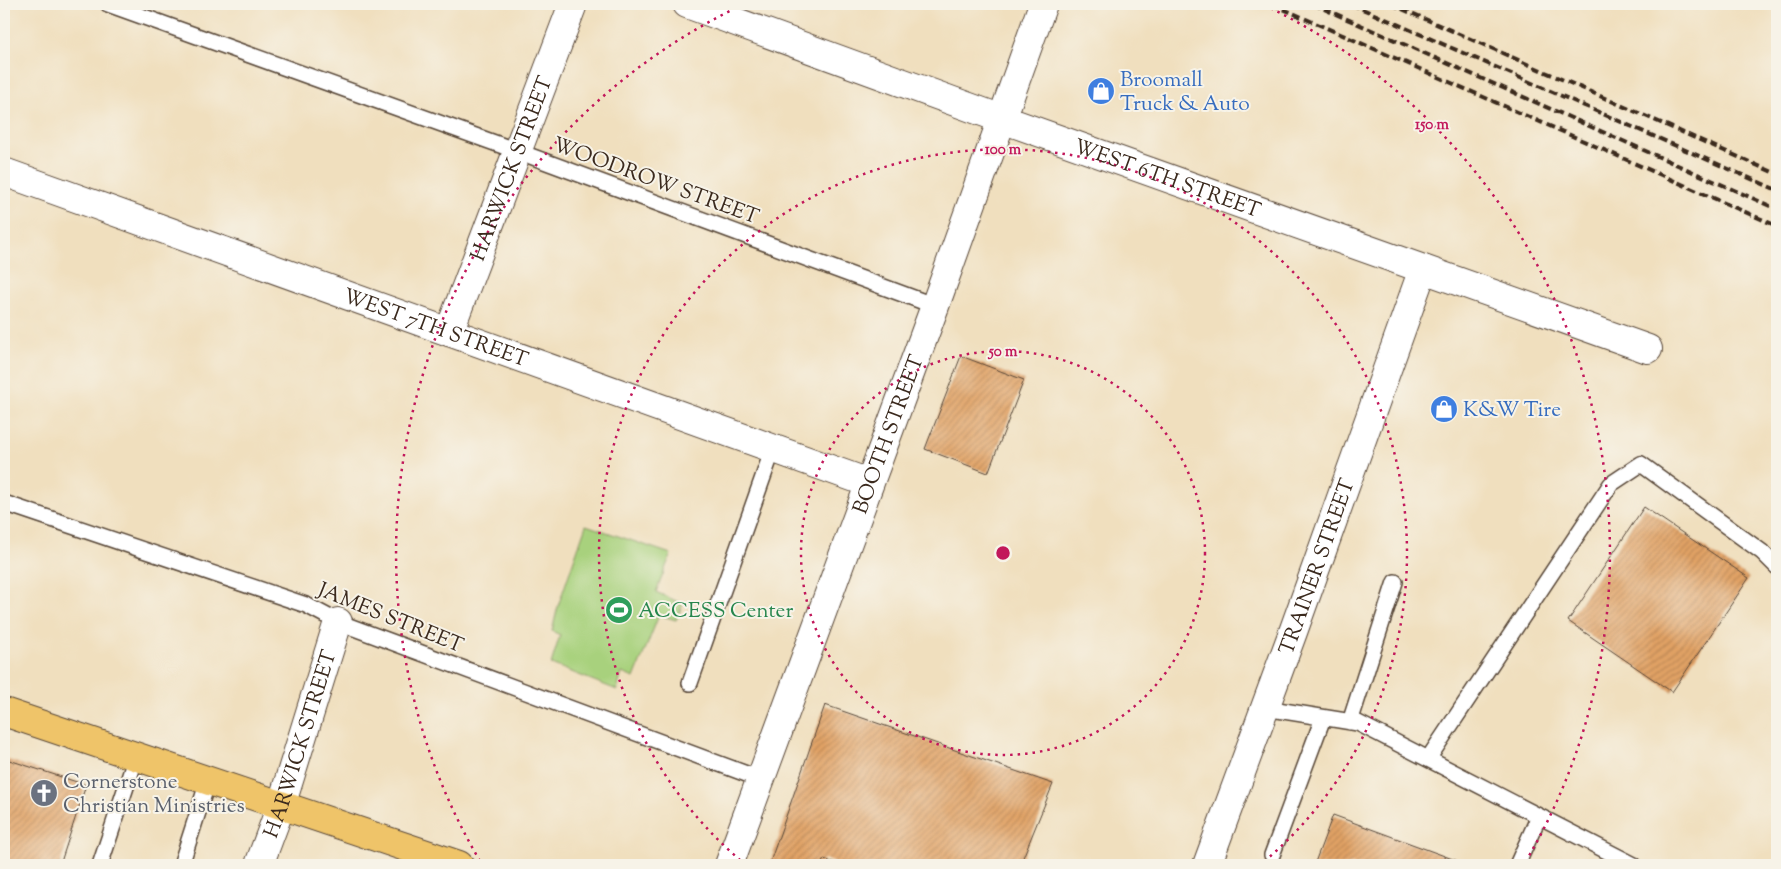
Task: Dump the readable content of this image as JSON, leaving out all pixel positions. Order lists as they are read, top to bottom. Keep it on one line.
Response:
{"streets":{"street":["HARWICK STREET","WEST 6TH STREET","WEST 7TH STREET","BOOTH STREET","TRAINER STREET"],"lane":["WOODROW STREET","JAMES STREET"]},"crossings":[["HARWICK STREET","WOODROW STREET"],["HARWICK STREET","WEST 7TH STREET"],["HARWICK STREET","JAMES STREET"],["WEST 6TH STREET","BOOTH STREET"],["WEST 6TH STREET","TRAINER STREET"],["WOODROW STREET","BOOTH STREET"],["WEST 7TH STREET","BOOTH STREET"],["BOOTH STREET","JAMES STREET"]],"places":{"shop":["Broomall Truck & Auto","K&W Tire"],"sports":["ACCESS Center"],"church":["Cornerstone Christian Ministries"]},"rings":["150 m","100 m","50 m"]}
